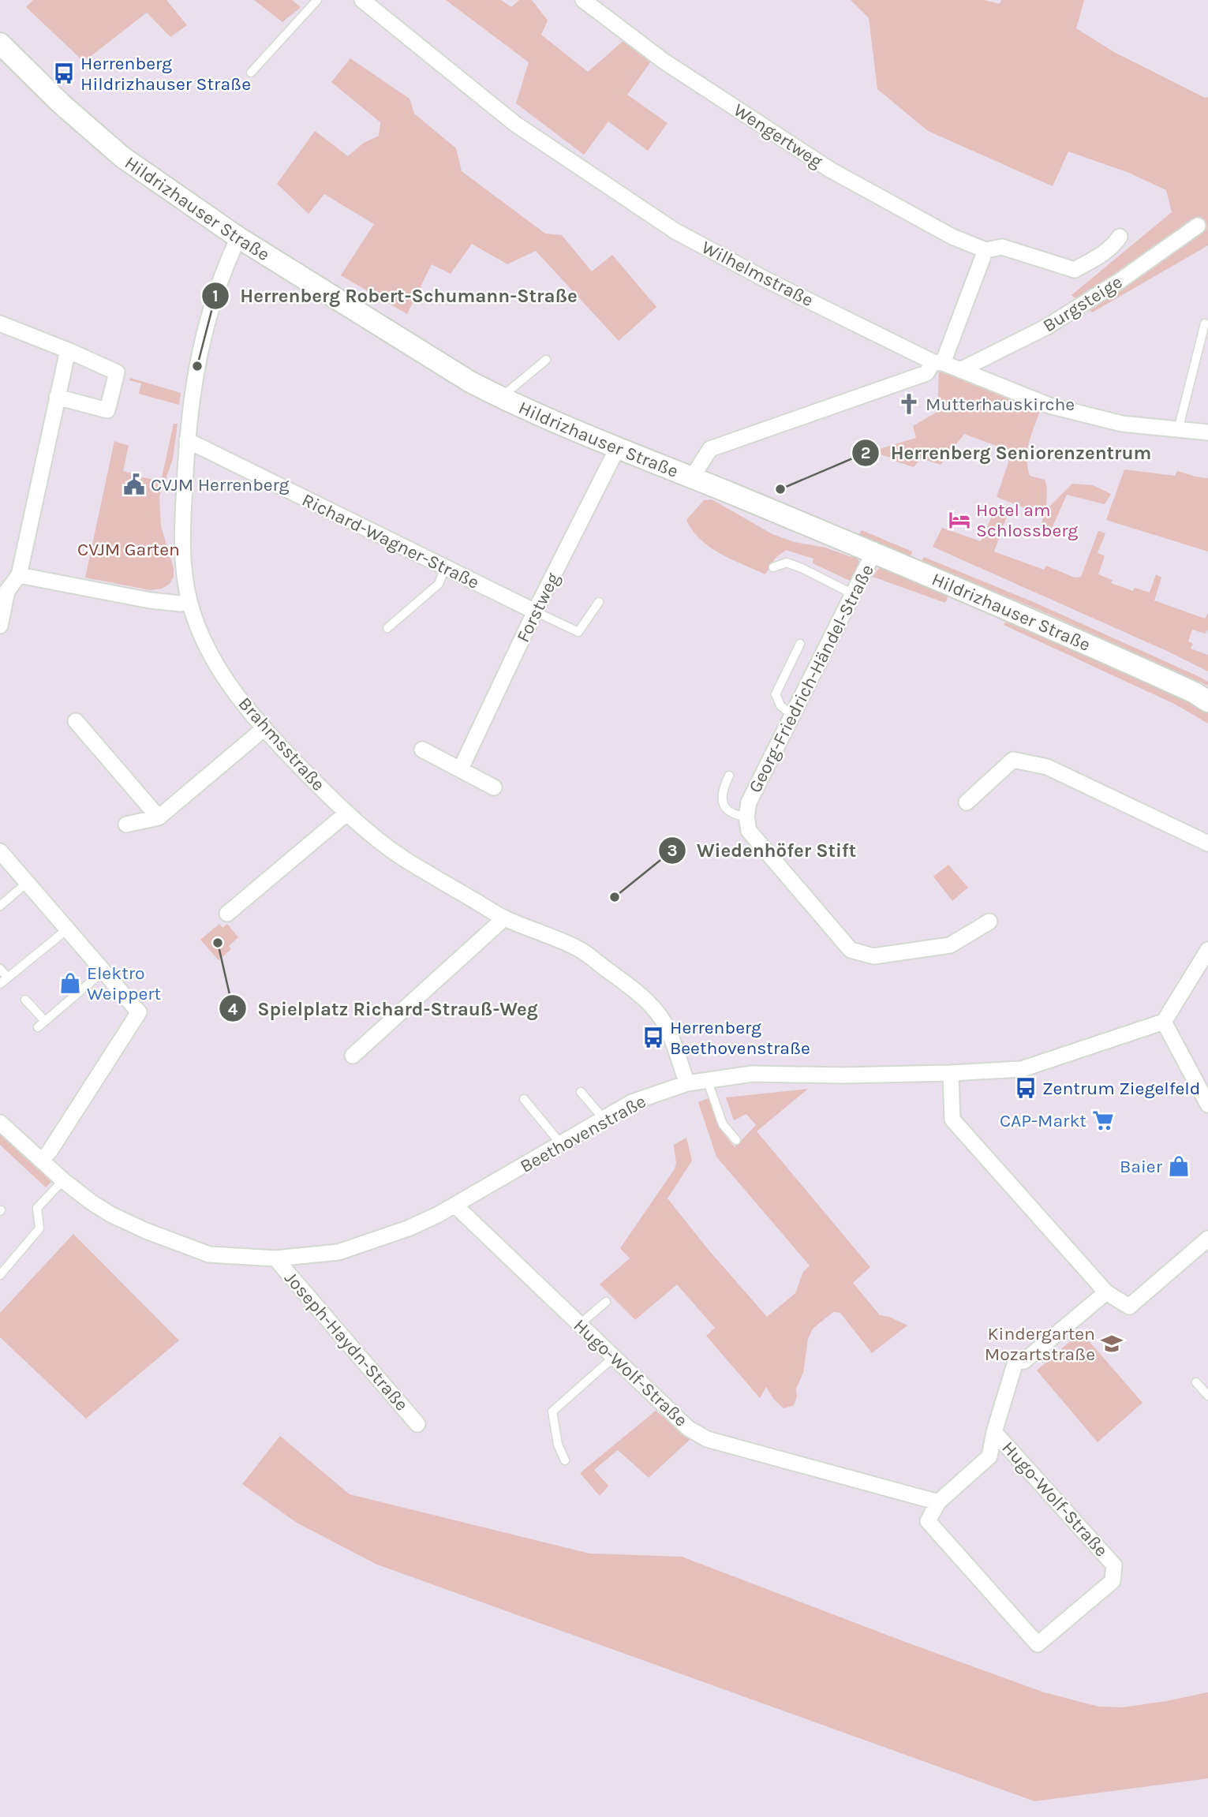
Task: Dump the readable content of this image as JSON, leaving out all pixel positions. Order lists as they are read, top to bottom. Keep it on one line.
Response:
{"streets":{"main road":["Hildrizhauser Straße"],"street":["Wengertweg","Wilhelmstraße","Burgsteige","Richard-Wagner-Straße","Forstweg","Georg-Friedrich-Händel-Straße","Brahmsstraße","Beethovenstraße","Joseph-Haydn-Straße","Hugo-Wolf-Straße"]},"crossings":[["Hildrizhauser Straße","Forstweg"],["Hildrizhauser Straße","Georg-Friedrich-Händel-Straße"],["Hildrizhauser Straße","Brahmsstraße"],["Wilhelmstraße","Burgsteige"],["Richard-Wagner-Straße","Forstweg"],["Richard-Wagner-Straße","Brahmsstraße"],["Brahmsstraße","Beethovenstraße"],["Beethovenstraße","Joseph-Haydn-Straße"],["Beethovenstraße","Hugo-Wolf-Straße"]],"parks":["CVJM Garten"],"places":{"bus stop":["Herrenberg Hildrizhauser Straße","Herrenberg Beethovenstraße","Zentrum Ziegelfeld"],"other":["Herrenberg Robert-Schumann-Straße","Herrenberg Seniorenzentrum","Wiedenhöfer Stift","Spielplatz Richard-Strauß-Weg"],"church":["Mutterhauskirche"],"public building":["CVJM Herrenberg"],"hotel":["Hotel am Schlossberg"],"shop":["Elektro Weippert","Baier"],"supermarket":["CAP-Markt"],"school or university":["Kindergarten Mozartstraße"]}}
